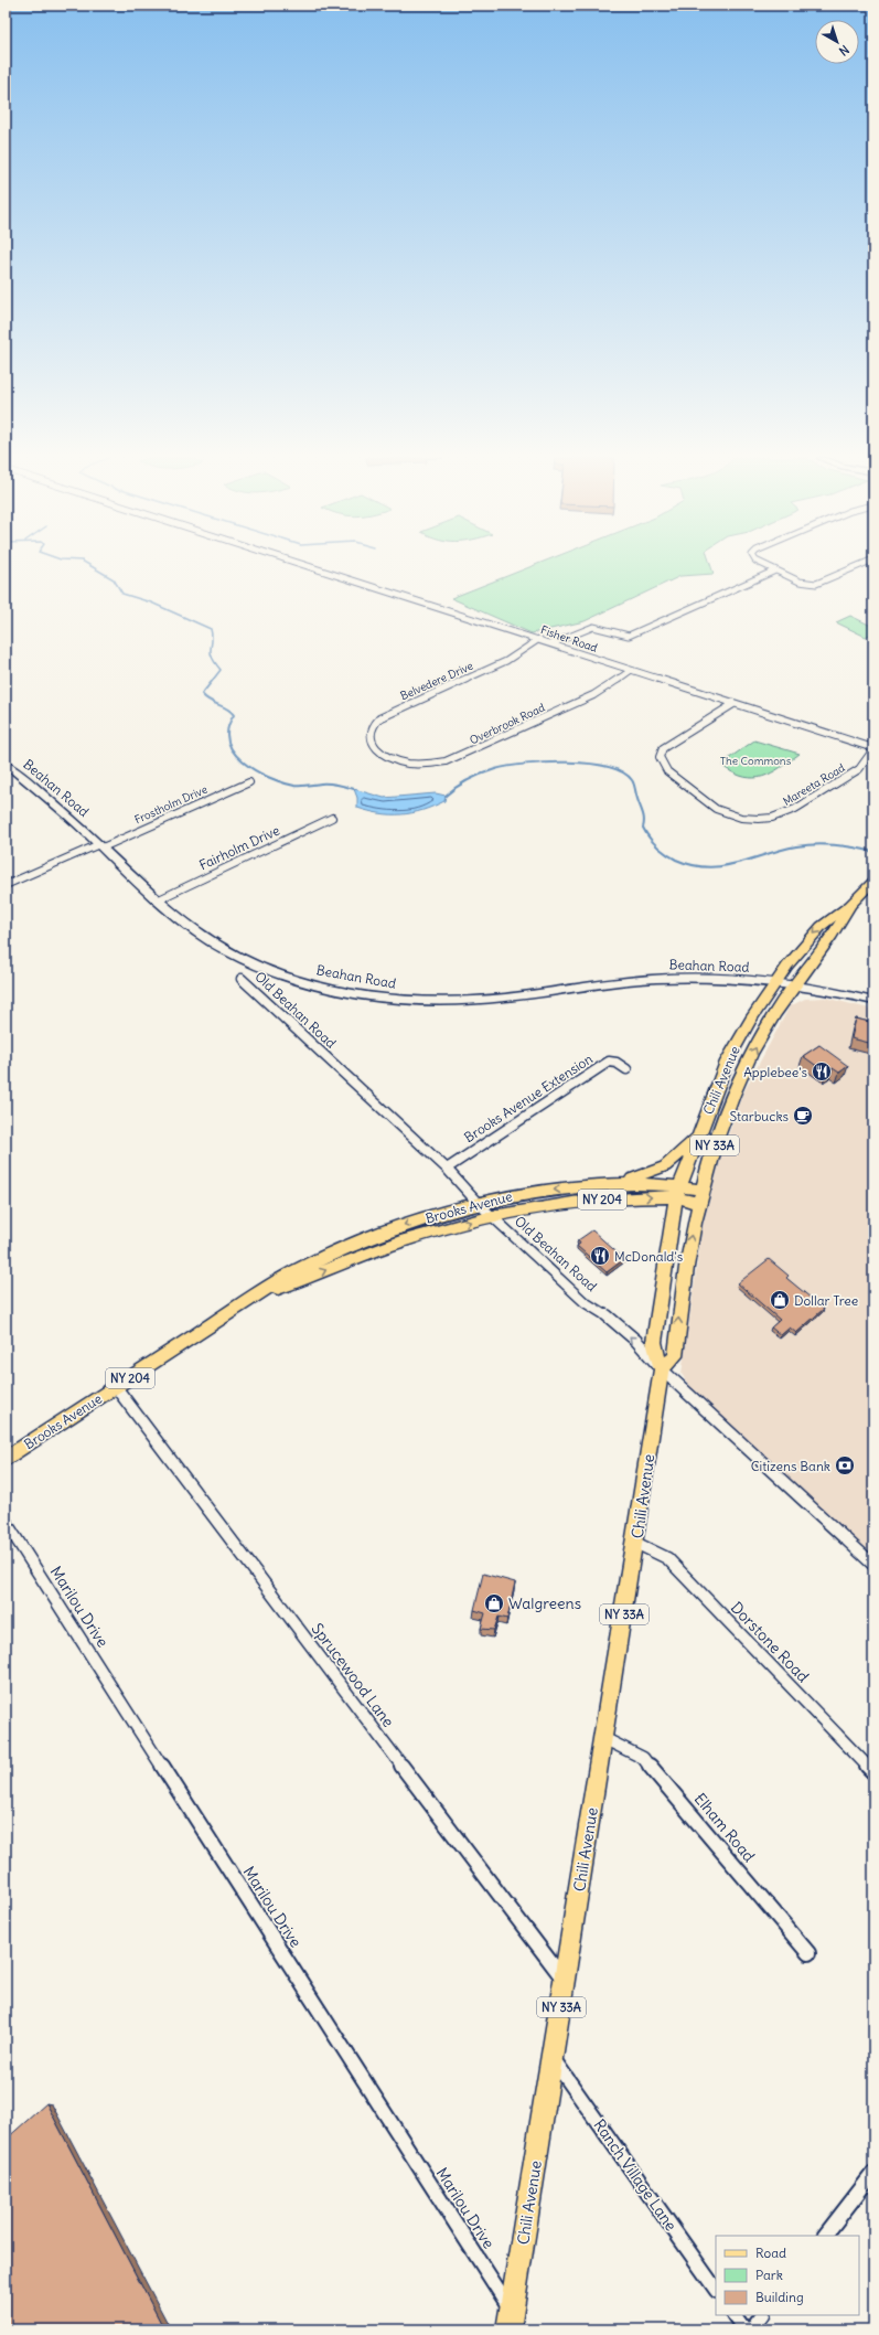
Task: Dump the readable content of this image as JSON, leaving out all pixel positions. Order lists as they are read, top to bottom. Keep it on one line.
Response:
{"streets":{"main road":["Chili Avenue","NY 33A","NY 204","Brooks Avenue"],"street":["Fisher Road","Belvedere Drive","Overbrook Road","Mareeta Road","Beahan Road","Frostholm Drive","Fairholm Drive","Old Beahan Road","Brooks Avenue Extension","Marilou Drive","Dorstone Road","Sprucewood Lane","Elham Road","Ranch Village Lane"]},"crossings":[["Fisher Road","Belvedere Drive"],["Fisher Road","Overbrook Road"],["Fisher Road","Mareeta Road"],["Belvedere Drive","Overbrook Road"],["Beahan Road","Frostholm Drive"],["Beahan Road","Fairholm Drive"],["Beahan Road","Chili Avenue"],["Old Beahan Road","Chili Avenue"],["Old Beahan Road","Brooks Avenue Extension"],["Old Beahan Road","Brooks Avenue"],["Chili Avenue","NY 204"],["Chili Avenue","Brooks Avenue"],["Chili Avenue","Marilou Drive"],["Chili Avenue","Dorstone Road"],["Chili Avenue","Sprucewood Lane"],["Chili Avenue","Elham Road"],["Chili Avenue","Ranch Village Lane"],["NY 204","Brooks Avenue"],["Brooks Avenue","Sprucewood Lane"]],"parks":["The Commons"],"places":{"restaurant":["Applebee's","McDonald's"],"cafe":["Starbucks"],"shop":["Dollar Tree","Walgreens"],"bank":["Citizens Bank"]},"legend":["Road","Park","Building"],"north":"bottom right"}
